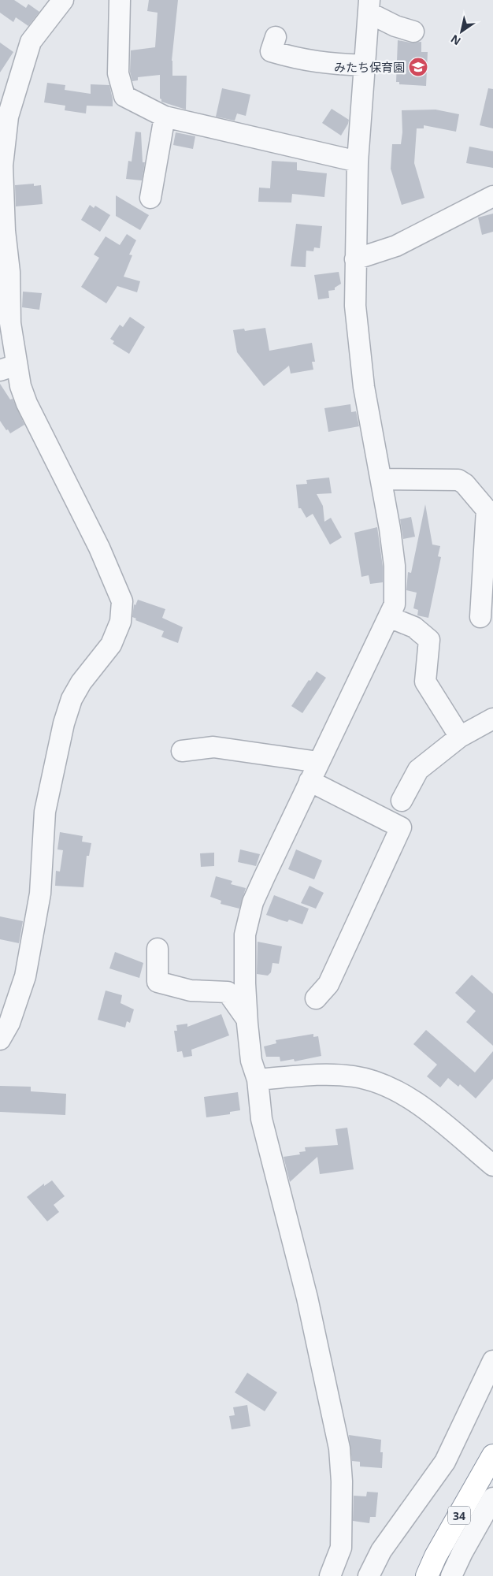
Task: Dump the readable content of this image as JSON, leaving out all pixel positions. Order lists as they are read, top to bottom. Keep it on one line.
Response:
{"streets":{"highway":["34"]},"places":{"school or university":["みたち保育園"]},"north":"bottom left"}
